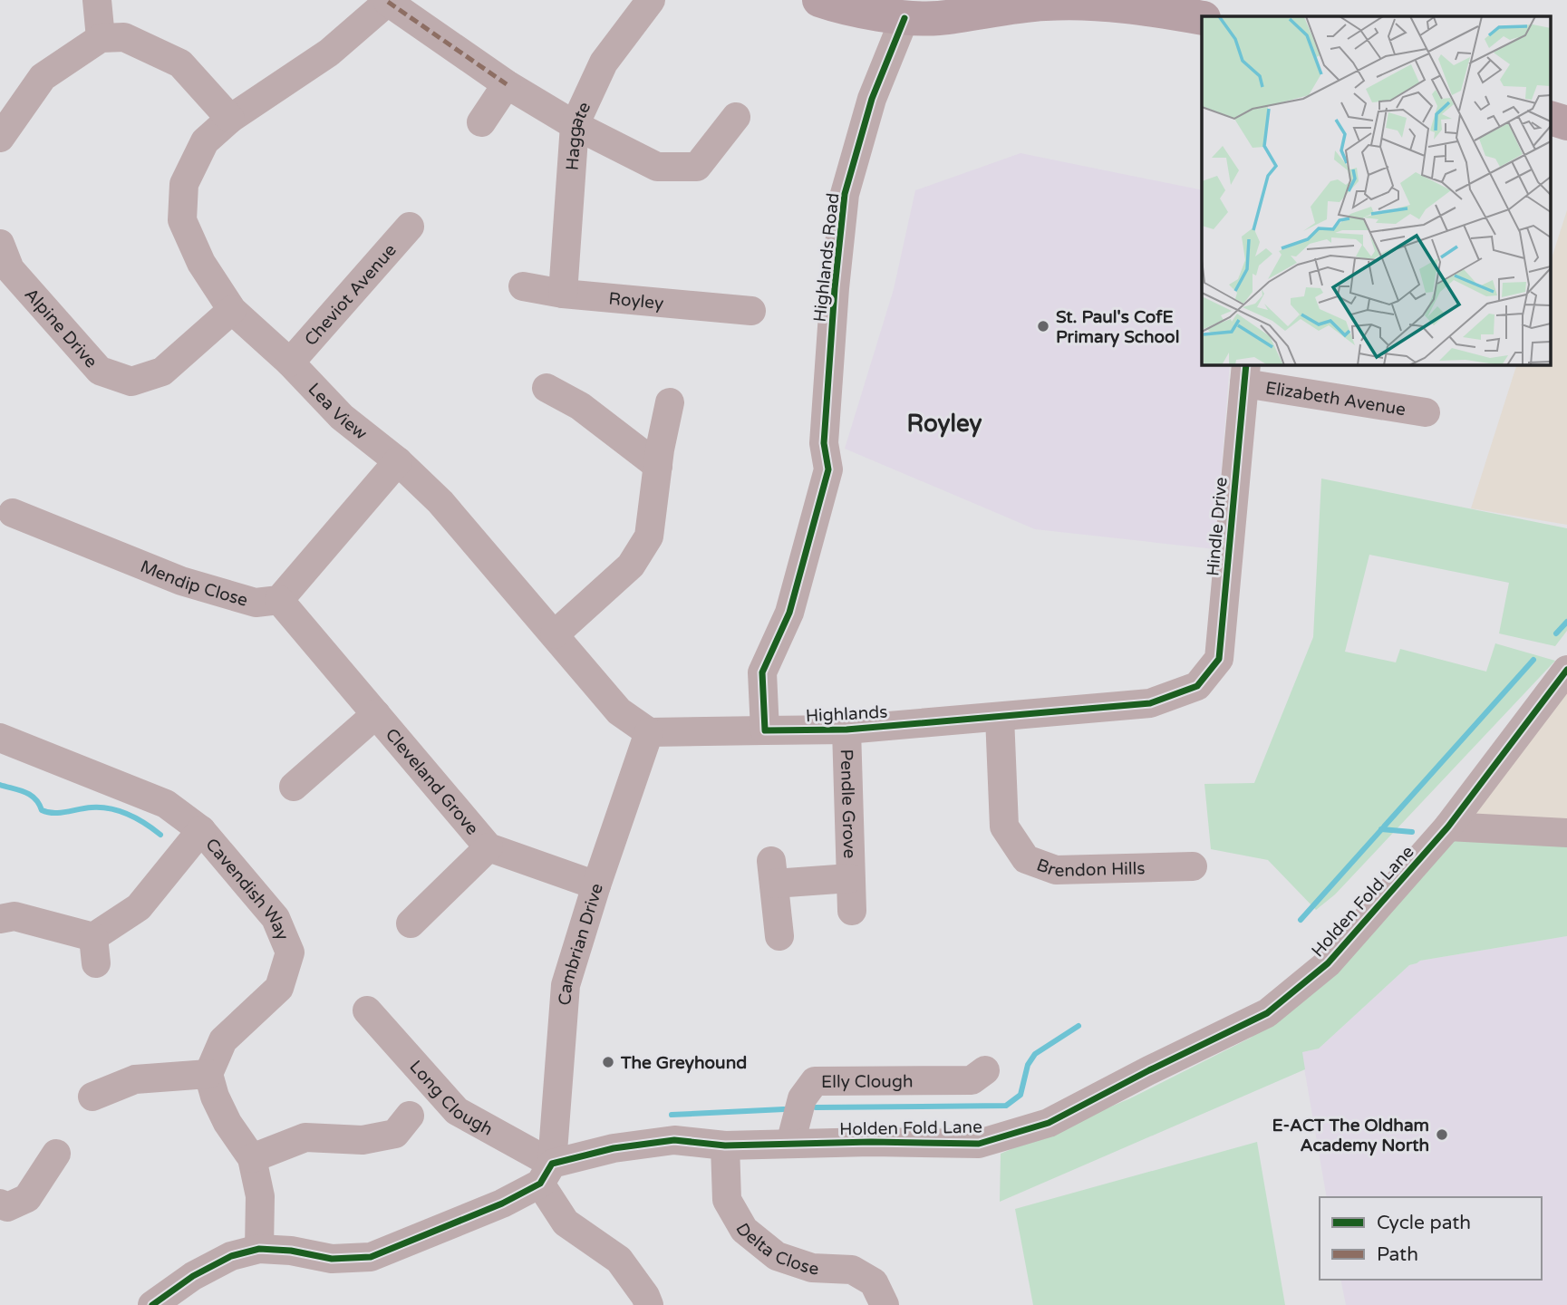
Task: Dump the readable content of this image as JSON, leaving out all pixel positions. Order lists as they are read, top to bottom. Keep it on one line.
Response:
{"streets":{"street":["Haggate","Highlands Road","Cheviot Avenue","Royley","Alpine Drive","Elizabeth Avenue","Lea View","Hindle Drive","Mendip Close","Highlands","Cleveland Grove","Pendle Grove","Brendon Hills","Cavendish Way","Holden Fold Lane","Cambrian Drive","Elly Clough","Long Clough","Delta Close"]},"crossings":[["Haggate","Royley"],["Highlands Road","Highlands"],["Cheviot Avenue","Lea View"],["Alpine Drive","Lea View"],["Elizabeth Avenue","Hindle Drive"],["Lea View","Cambrian Drive"],["Hindle Drive","Highlands"],["Mendip Close","Cleveland Grove"],["Highlands","Pendle Grove"],["Highlands","Brendon Hills"],["Cleveland Grove","Cambrian Drive"],["Holden Fold Lane","Cambrian Drive"],["Holden Fold Lane","Elly Clough"],["Holden Fold Lane","Long Clough"],["Holden Fold Lane","Delta Close"],["Cambrian Drive","Long Clough"]],"districts":["Royley"],"places":["St. Paul's CofE Primary School","The Greyhound","E-ACT The Oldham Academy North"],"legend":["Cycle path","Path"]}
